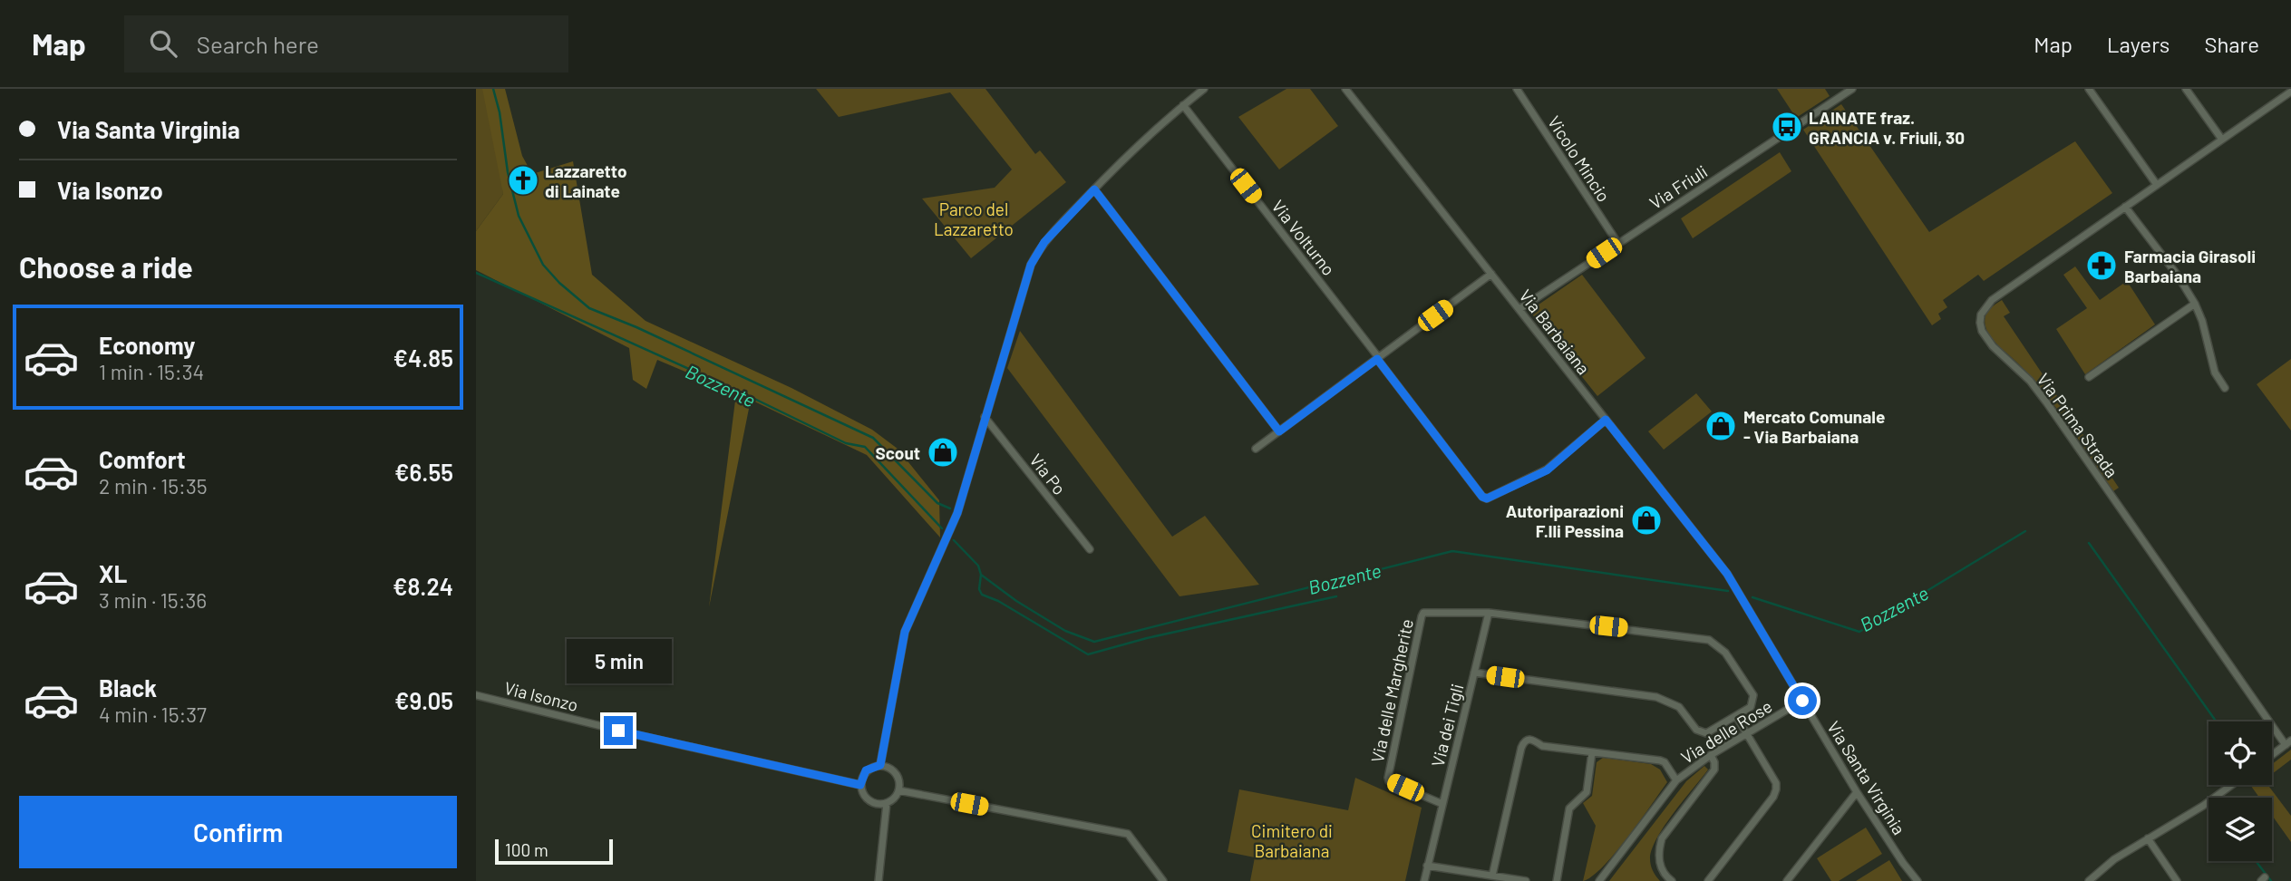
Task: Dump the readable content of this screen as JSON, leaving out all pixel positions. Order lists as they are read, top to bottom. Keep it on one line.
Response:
{"streets":{"street":["Vicolo Mincio","Via Friuli","Via Volturno","Via Barbaiana","Via Prima Strada","Via Po","Via delle Margherite","Via Isonzo","Via dei Tigli","Via delle Rose","Via Santa Virginia"]},"crossings":[["Vicolo Mincio","Via Friuli"],["Via Friuli","Via Barbaiana"],["Via Volturno","Via Barbaiana"],["Via Barbaiana","Via Santa Virginia"],["Via delle Margherite","Via dei Tigli"],["Via delle Rose","Via Santa Virginia"]],"water":["Bozzente"],"parks":["Parco del Lazzaretto","Cimitero di Barbaiana"],"places":{"bus stop":["LAINATE fraz. GRANCIA v. Friuli, 30"],"church":["Lazzaretto di Lainate"],"pharmacy":["Farmacia Girasoli Barbaiana"],"shop":["Mercato Comunale - Via Barbaiana","Scout","Autoriparazioni F.lli Pessina"]},"scale_bar":"100 m","page":{"header":"Map","search":"Search here","nav":["Map","Layers","Share"],"banner":["Via Santa Virginia","Via Isonzo"],"heading":"Choose a ride","list":[{"name":"Economy","note":"1 min · 15:34","value":"€4.85"},{"name":"Comfort","note":"2 min · 15:35","value":"€6.55"},{"name":"XL","note":"3 min · 15:36","value":"€8.24"},{"name":"Black","note":"4 min · 15:37","value":"€9.05"}],"bubble":"5 min","buttons":"Confirm","scale":"100 m"}}
